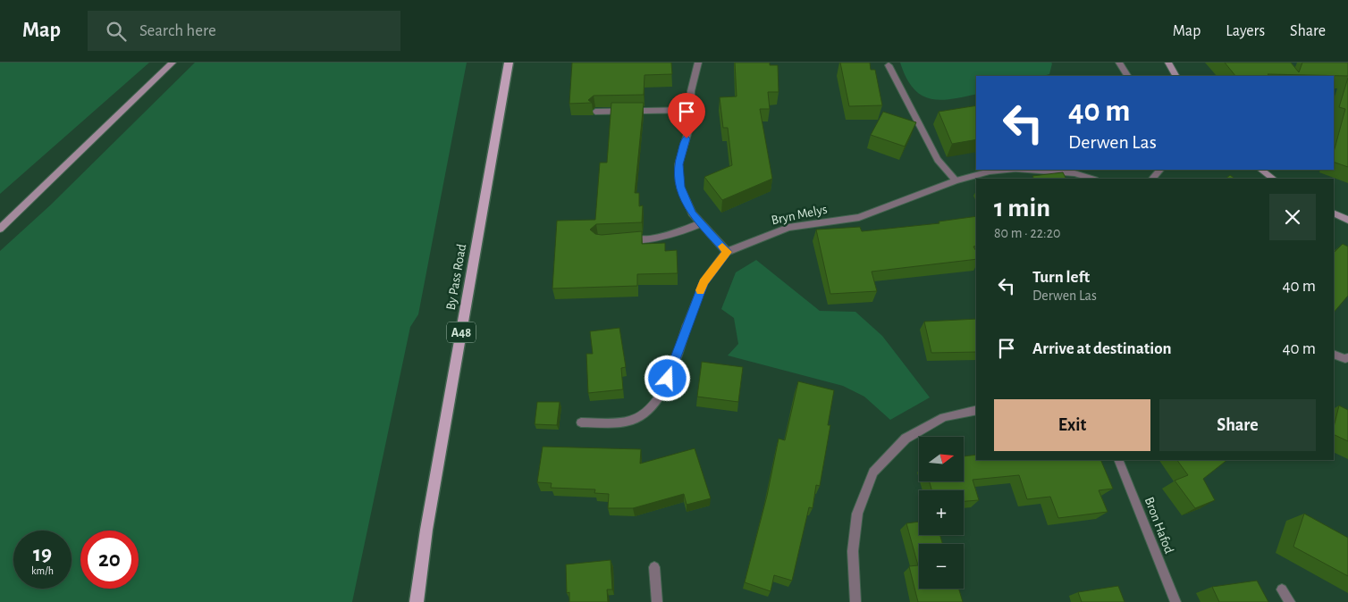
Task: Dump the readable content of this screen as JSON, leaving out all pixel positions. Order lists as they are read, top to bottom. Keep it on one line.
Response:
{"streets":{"main road":["By Pass Road","A48"],"street":["Bryn Melys","Bron Hafod"]},"north":"right","page":{"header":"Map","search":"Search here","nav":["Map","Layers","Share"],"turn":["40 m","Derwen Las"],"heading":["1 min","80 m · 22:20"],"list":[{"name":"Turn left","note":"Derwen Las","value":"40 m"},{"name":"Arrive at destination","value":"40 m"}],"buttons":["Exit","Share"],"map_buttons":["+","−"],"speed":"19 km/h","limit":"20"}}
